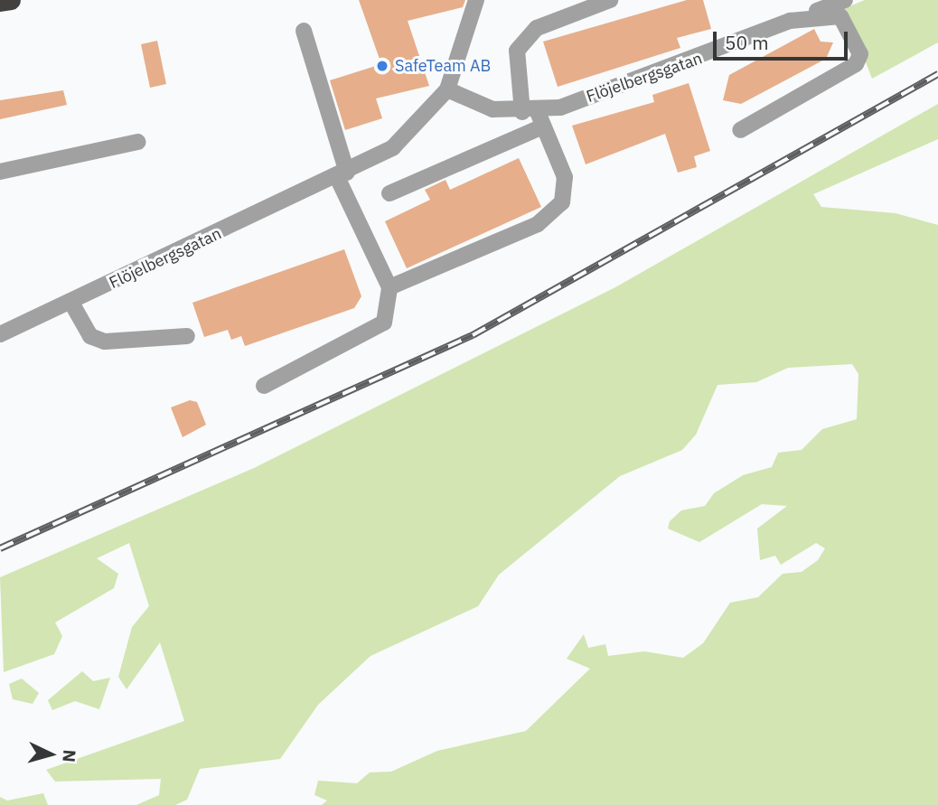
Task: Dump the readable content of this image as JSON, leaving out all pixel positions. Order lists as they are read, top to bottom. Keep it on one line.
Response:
{"streets":{"street":["Flöjelbergsgatan"]},"places":["SafeTeam AB"],"scale_bar":"50 m","north":"right"}
